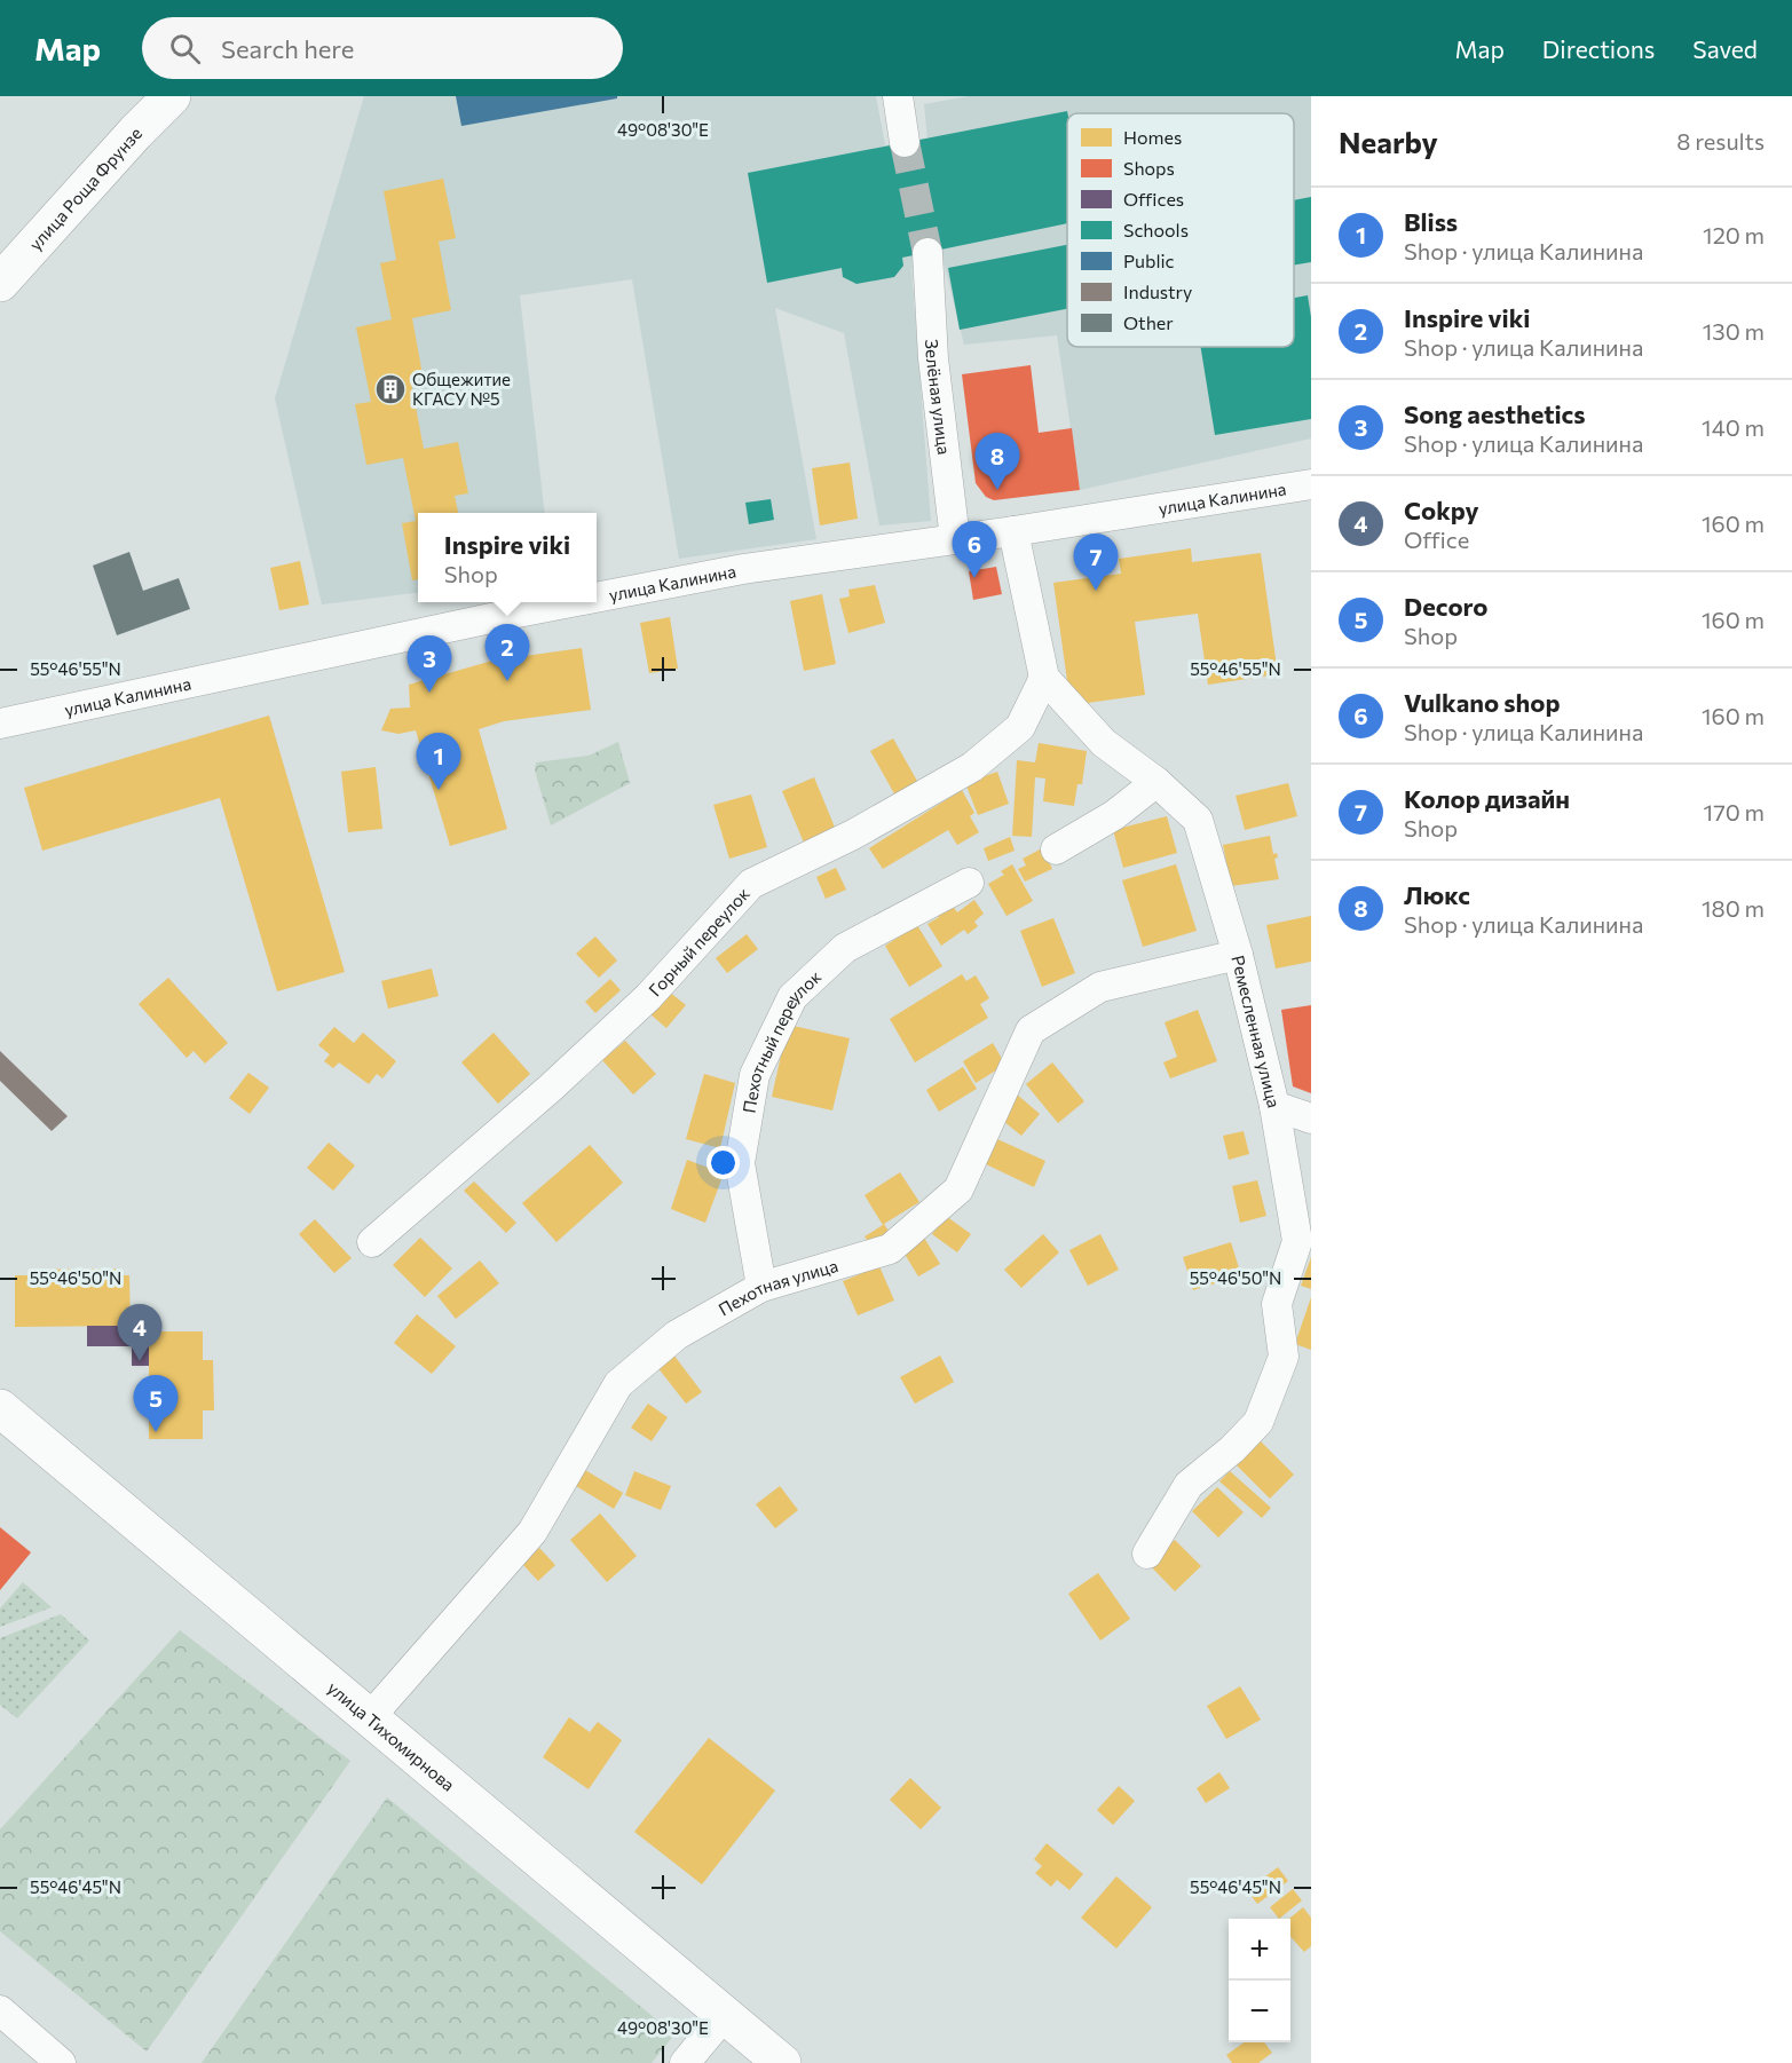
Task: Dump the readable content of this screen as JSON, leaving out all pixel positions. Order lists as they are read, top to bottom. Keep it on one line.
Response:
{"streets":{"main road":["улица Роща Фрунзе","улица Тихомирнова"],"street":["Зелёная улица","улица Калинина","Горный переулок","Ремесленная улица","Пехотный переулок","Пехотная улица"]},"crossings":[["Зелёная улица","улица Калинина"],["Горный переулок","Ремесленная улица"],["Ремесленная улица","Пехотная улица"],["Пехотный переулок","Пехотная улица"],["Пехотная улица","улица Тихомирнова"]],"places":{"building":["Общежитие КГАСУ №5"]},"legend":["Homes","Shops","Offices","Schools","Public","Industry","Other"],"page":{"header":"Map","search":"Search here","nav":["Map","Directions","Saved"],"heading":["Nearby","8 results"],"list":[{"mark":"1","name":"Bliss","note":"Shop · улица Калинина","value":"120 m"},{"mark":"2","name":"Inspire viki","note":"Shop · улица Калинина","value":"130 m"},{"mark":"3","name":"Song aesthetics","note":"Shop · улица Калинина","value":"140 m"},{"mark":"4","name":"Cokpy","note":"Office","value":"160 m"},{"mark":"5","name":"Decoro","note":"Shop","value":"160 m"},{"mark":"6","name":"Vulkano shop","note":"Shop · улица Калинина","value":"160 m"},{"mark":"7","name":"Колор дизайн","note":"Shop","value":"170 m"},{"mark":"8","name":"Люкс","note":"Shop · улица Калинина","value":"180 m"}],"pins":["8","6","7","2","3","1","4","5"],"popup":["Inspire viki","Shop"],"map_buttons":["+","−"]},"coordinates":["49°08'30\"E","55°46'55\"N","55°46'50\"N","55°46'45\"N"]}
